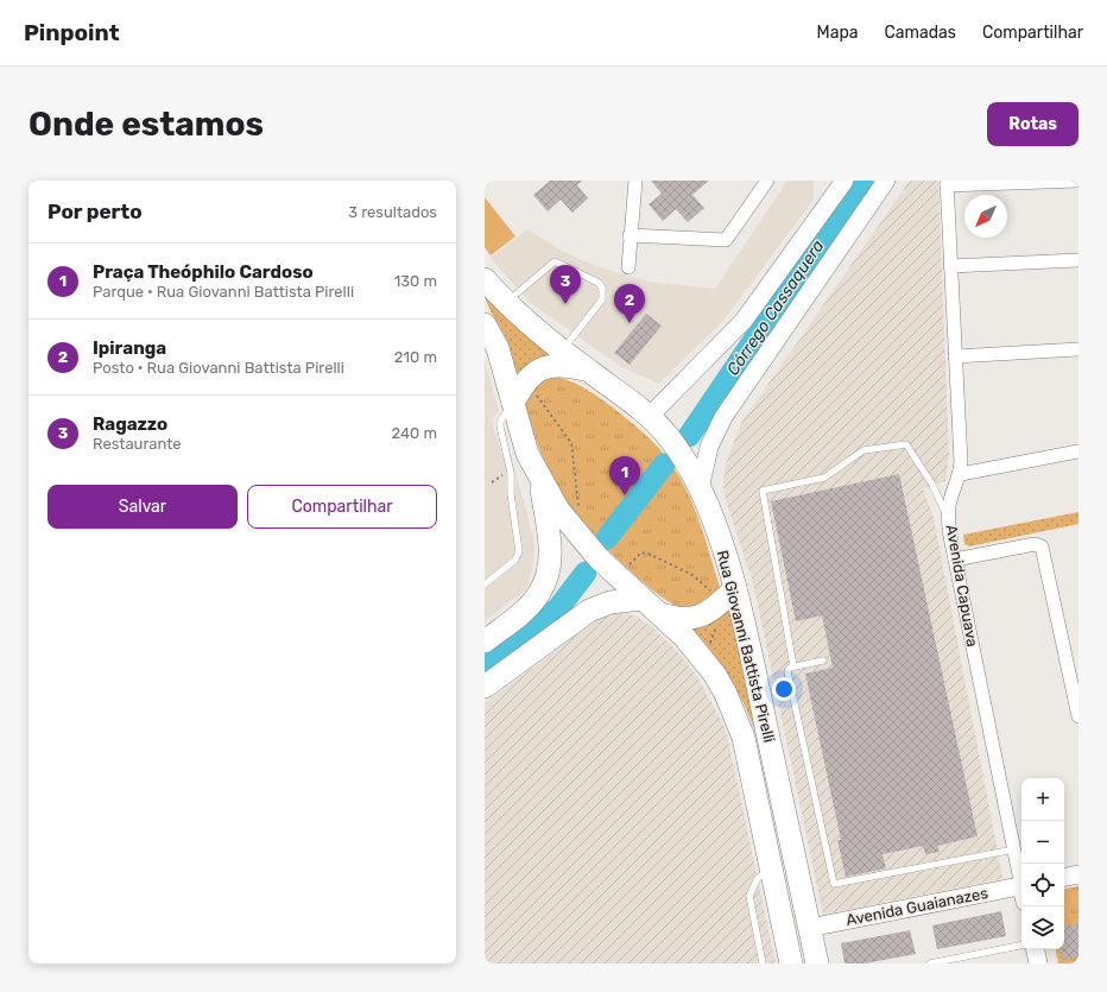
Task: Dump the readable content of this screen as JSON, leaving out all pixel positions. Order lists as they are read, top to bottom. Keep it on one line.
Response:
{"streets":{"highway":["Rua Giovanni Battista Pirelli"],"main road":["Avenida Guaianazes"],"street":["Avenida Capuava"]},"crossings":[["Rua Giovanni Battista Pirelli","Avenida Guaianazes"]],"water":["Córrego Cassaquera"],"north":"bottom left","page":{"header":"Pinpoint","nav":["Mapa","Camadas","Compartilhar"],"buttons":["Rotas",["Salvar","Compartilhar"]],"title":"Onde estamos","heading":["Por perto","3 resultados"],"list":[{"mark":"1","name":"Praça Theóphilo Cardoso","note":"Parque · Rua Giovanni Battista Pirelli","value":"130 m"},{"mark":"2","name":"Ipiranga","note":"Posto · Rua Giovanni Battista Pirelli","value":"210 m"},{"mark":"3","name":"Ragazzo","note":"Restaurante","value":"240 m"}],"pins":["3","2","1"],"map_buttons":["+","−"]}}
